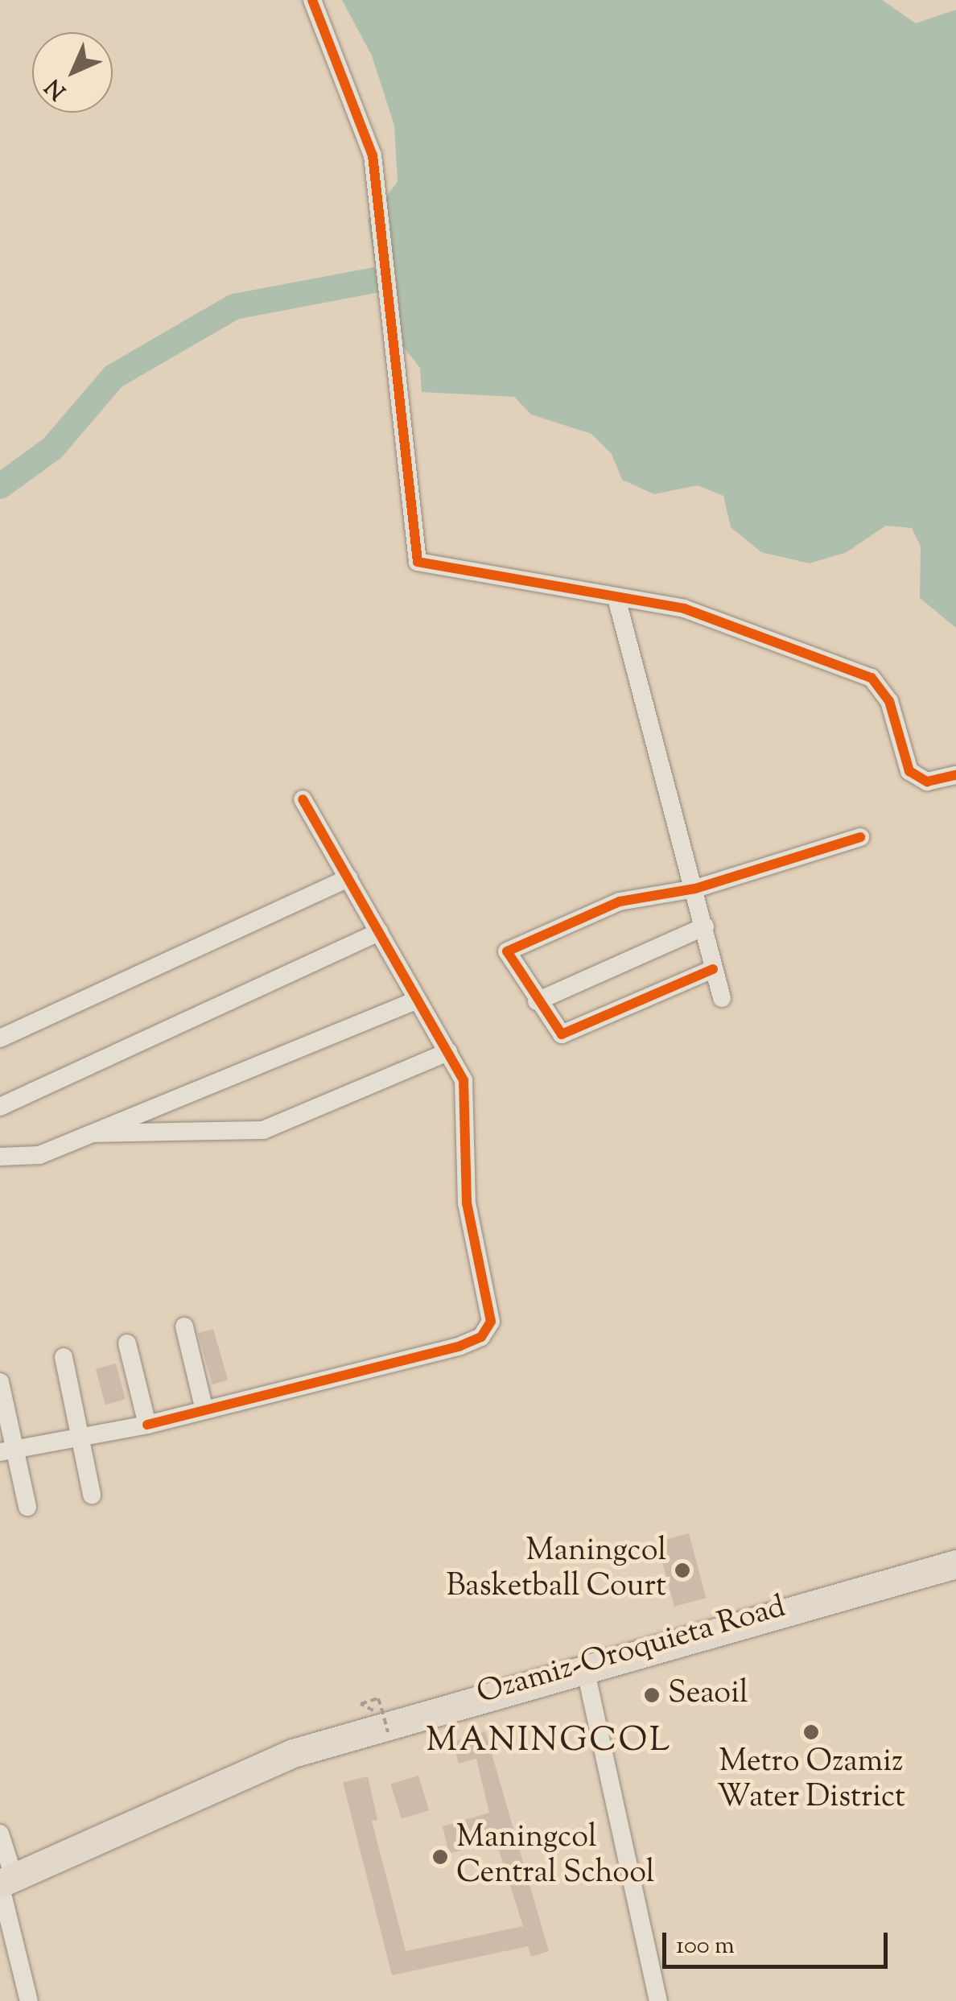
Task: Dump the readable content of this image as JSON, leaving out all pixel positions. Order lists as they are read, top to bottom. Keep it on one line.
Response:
{"streets":{"main road":["Ozamiz-Oroquieta Road"]},"districts":["MANINGCOL"],"places":["Maningcol Basketball Court","Seaoil","Metro Ozamiz Water District","Maningcol Central School"],"scale_bar":"100 m","north":"bottom left"}
